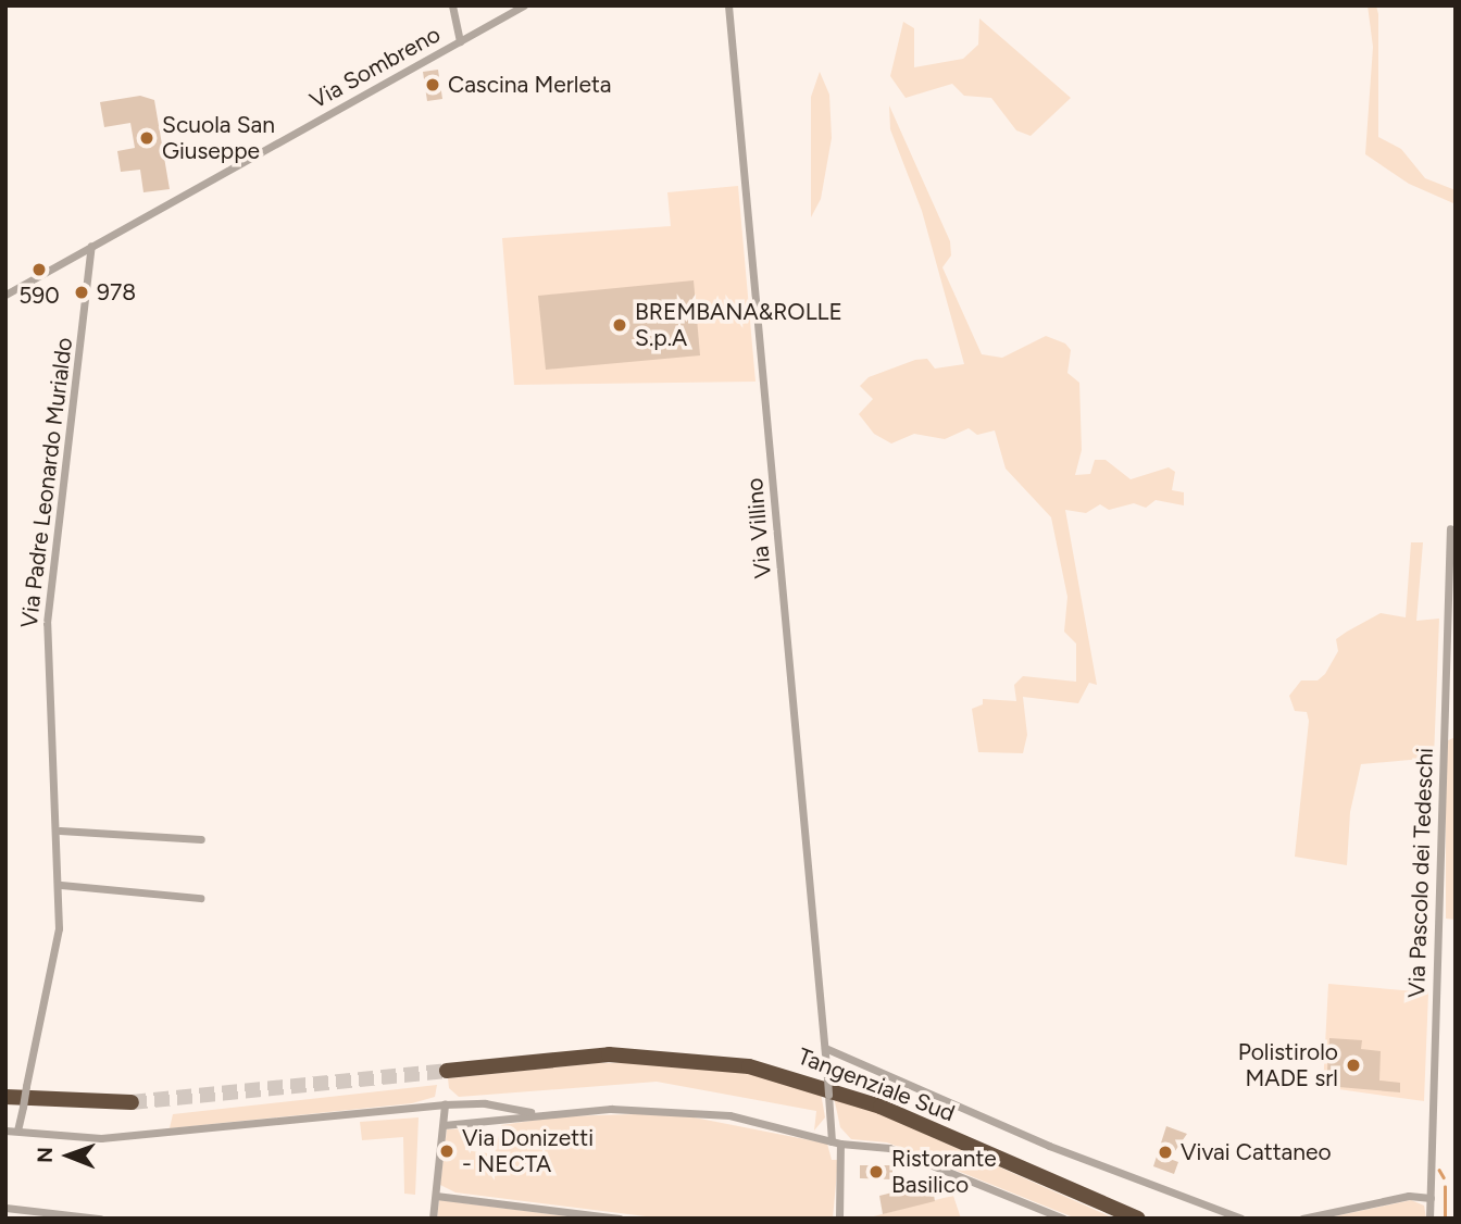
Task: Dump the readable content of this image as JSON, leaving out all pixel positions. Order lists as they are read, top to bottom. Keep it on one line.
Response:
{"streets":{"highway":["Tangenziale Sud"],"street":["Via Sombreno","Via Padre Leonardo Murialdo","Via Villino","Via Pascolo dei Tedeschi"]},"crossings":[["Via Sombreno","Via Padre Leonardo Murialdo"]],"places":["Cascina Merleta","Scuola San Giuseppe","590","978","BREMBANA&ROLLE S.p.A","Polistirolo MADE srl","Via Donizetti - NECTA","Vivai Cattaneo","Ristorante Basilico"],"north":"left"}
